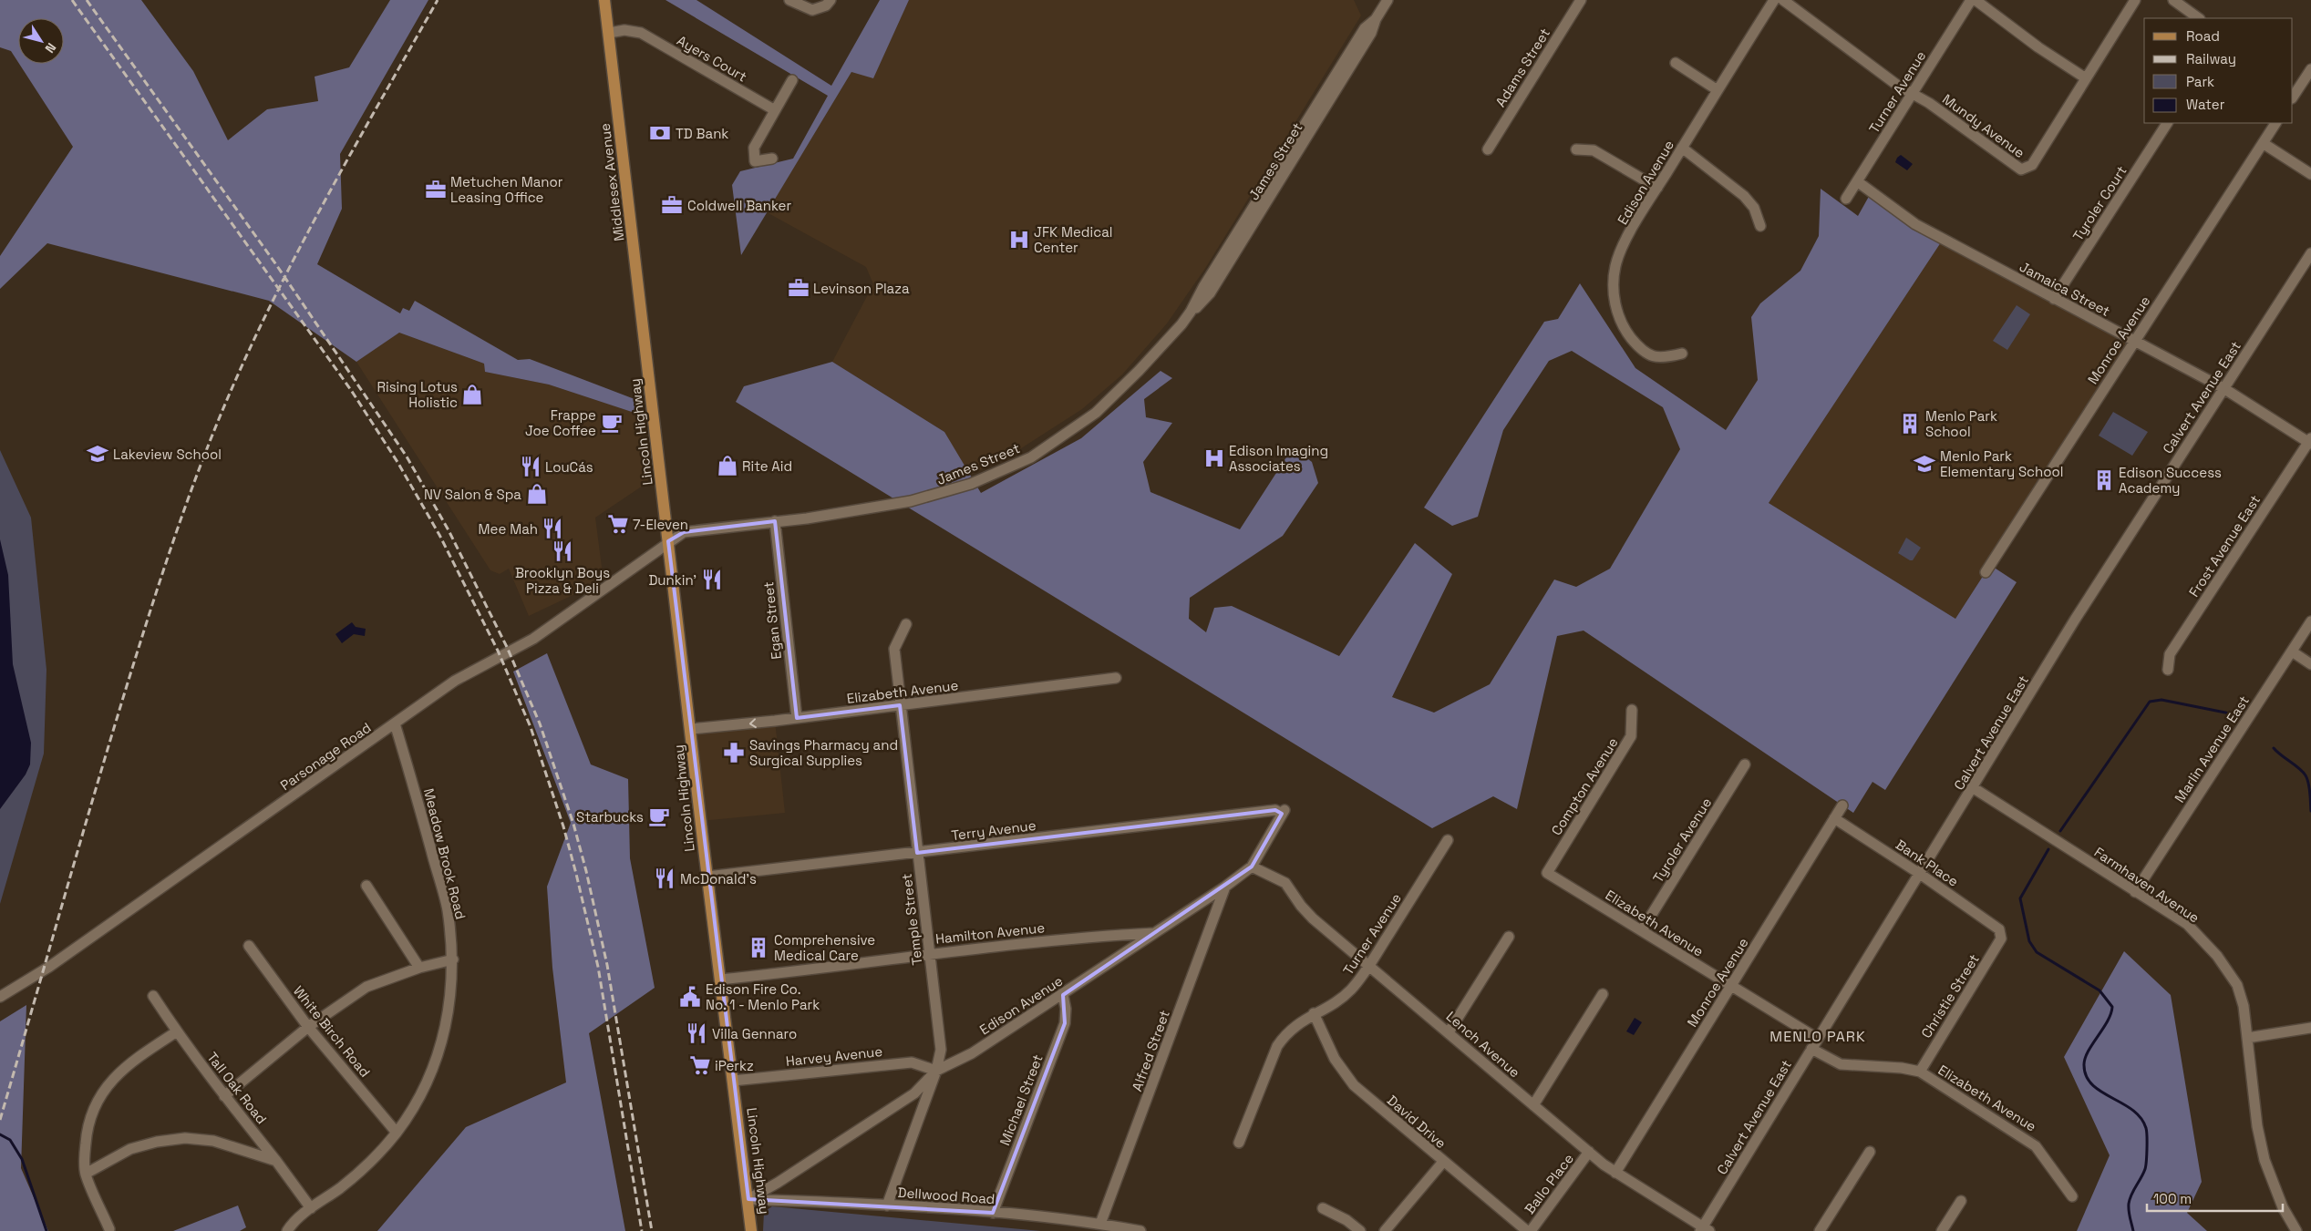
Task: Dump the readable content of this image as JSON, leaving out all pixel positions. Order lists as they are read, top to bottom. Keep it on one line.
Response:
{"streets":{"main road":["Middlesex Avenue","Lincoln Highway"],"street":["Ayers Court","Adams Street","Turner Avenue","Mundy Avenue","James Street","Edison Avenue","Tyroler Court","Jamaica Street","Monroe Avenue","Calvert Avenue East","Frost Avenue East","Egan Street","Elizabeth Avenue","Marlin Avenue East","Parsonage Road","Compton Avenue","Terry Avenue","Tyroler Avenue","Meadow Brook Road","Bank Place","Farmhaven Avenue","Temple Street","Hamilton Avenue","Christie Street","White Birch Road","Lench Avenue","Alfred Street","Harvey Avenue","Tall Oak Road","Michael Street","David Drive","Ballo Place","Dellwood Road"]},"crossings":[["Ayers Court","Middlesex Avenue"],["Turner Avenue","Mundy Avenue"],["Turner Avenue","Jamaica Street"],["Turner Avenue","Lench Avenue"],["Turner Avenue","David Drive"],["James Street","Lincoln Highway"],["James Street","Egan Street"],["James Street","Parsonage Road"],["Middlesex Avenue","Lincoln Highway"],["Edison Avenue","Lincoln Highway"],["Edison Avenue","Terry Avenue"],["Edison Avenue","Temple Street"],["Edison Avenue","Hamilton Avenue"],["Edison Avenue","Lench Avenue"],["Edison Avenue","Alfred Street"],["Edison Avenue","Harvey Avenue"],["Edison Avenue","Michael Street"],["Edison Avenue","Dellwood Road"],["Tyroler Court","Jamaica Street"],["Jamaica Street","Monroe Avenue"],["Jamaica Street","Calvert Avenue East"],["Jamaica Street","Frost Avenue East"],["Monroe Avenue","Elizabeth Avenue"],["Monroe Avenue","Bank Place"],["Monroe Avenue","Lench Avenue"],["Calvert Avenue East","Elizabeth Avenue"],["Calvert Avenue East","Bank Place"],["Calvert Avenue East","Farmhaven Avenue"],["Calvert Avenue East","Lench Avenue"],["Lincoln Highway","Elizabeth Avenue"],["Lincoln Highway","Parsonage Road"],["Lincoln Highway","Terry Avenue"],["Lincoln Highway","Hamilton Avenue"],["Lincoln Highway","Harvey Avenue"],["Lincoln Highway","Dellwood Road"],["Egan Street","Elizabeth Avenue"],["Elizabeth Avenue","Compton Avenue"],["Elizabeth Avenue","Tyroler Avenue"],["Elizabeth Avenue","Temple Street"],["Elizabeth Avenue","Christie Street"],["Marlin Avenue East","Farmhaven Avenue"],["Parsonage Road","Meadow Brook Road"],["Terry Avenue","Temple Street"],["Meadow Brook Road","White Birch Road"],["Meadow Brook Road","Tall Oak Road"],["Bank Place","Christie Street"],["Temple Street","Hamilton Avenue"],["Temple Street","Harvey Avenue"],["Temple Street","Dellwood Road"],["Lench Avenue","Ballo Place"],["Alfred Street","Dellwood Road"],["Michael Street","Dellwood Road"]],"districts":["MENLO PARK"],"places":{"bank":["TD Bank"],"office":["Metuchen Manor Leasing Office","Coldwell Banker","Levinson Plaza"],"hospital":["JFK Medical Center","Edison Imaging Associates"],"shop":["Rising Lotus Holistic","Rite Aid","NV Salon & Spa"],"cafe":["Frappe Joe Coffee","Starbucks"],"building":["Menlo Park School","Edison Success Academy","Comprehensive Medical Care"],"school or university":["Lakeview School","Menlo Park Elementary School"],"restaurant":["LouCás","Mee Mah","Brooklyn Boys Pizza & Deli","Dunkin'","McDonald's","Villa Gennaro"],"supermarket":["7-Eleven","iPerkz"],"pharmacy":["Savings Pharmacy and Surgical Supplies"],"public building":["Edison Fire Co. No. 1 - Menlo Park"]},"legend":["Road","Railway","Park","Water"],"scale_bar":"100 m","north":"bottom right"}
